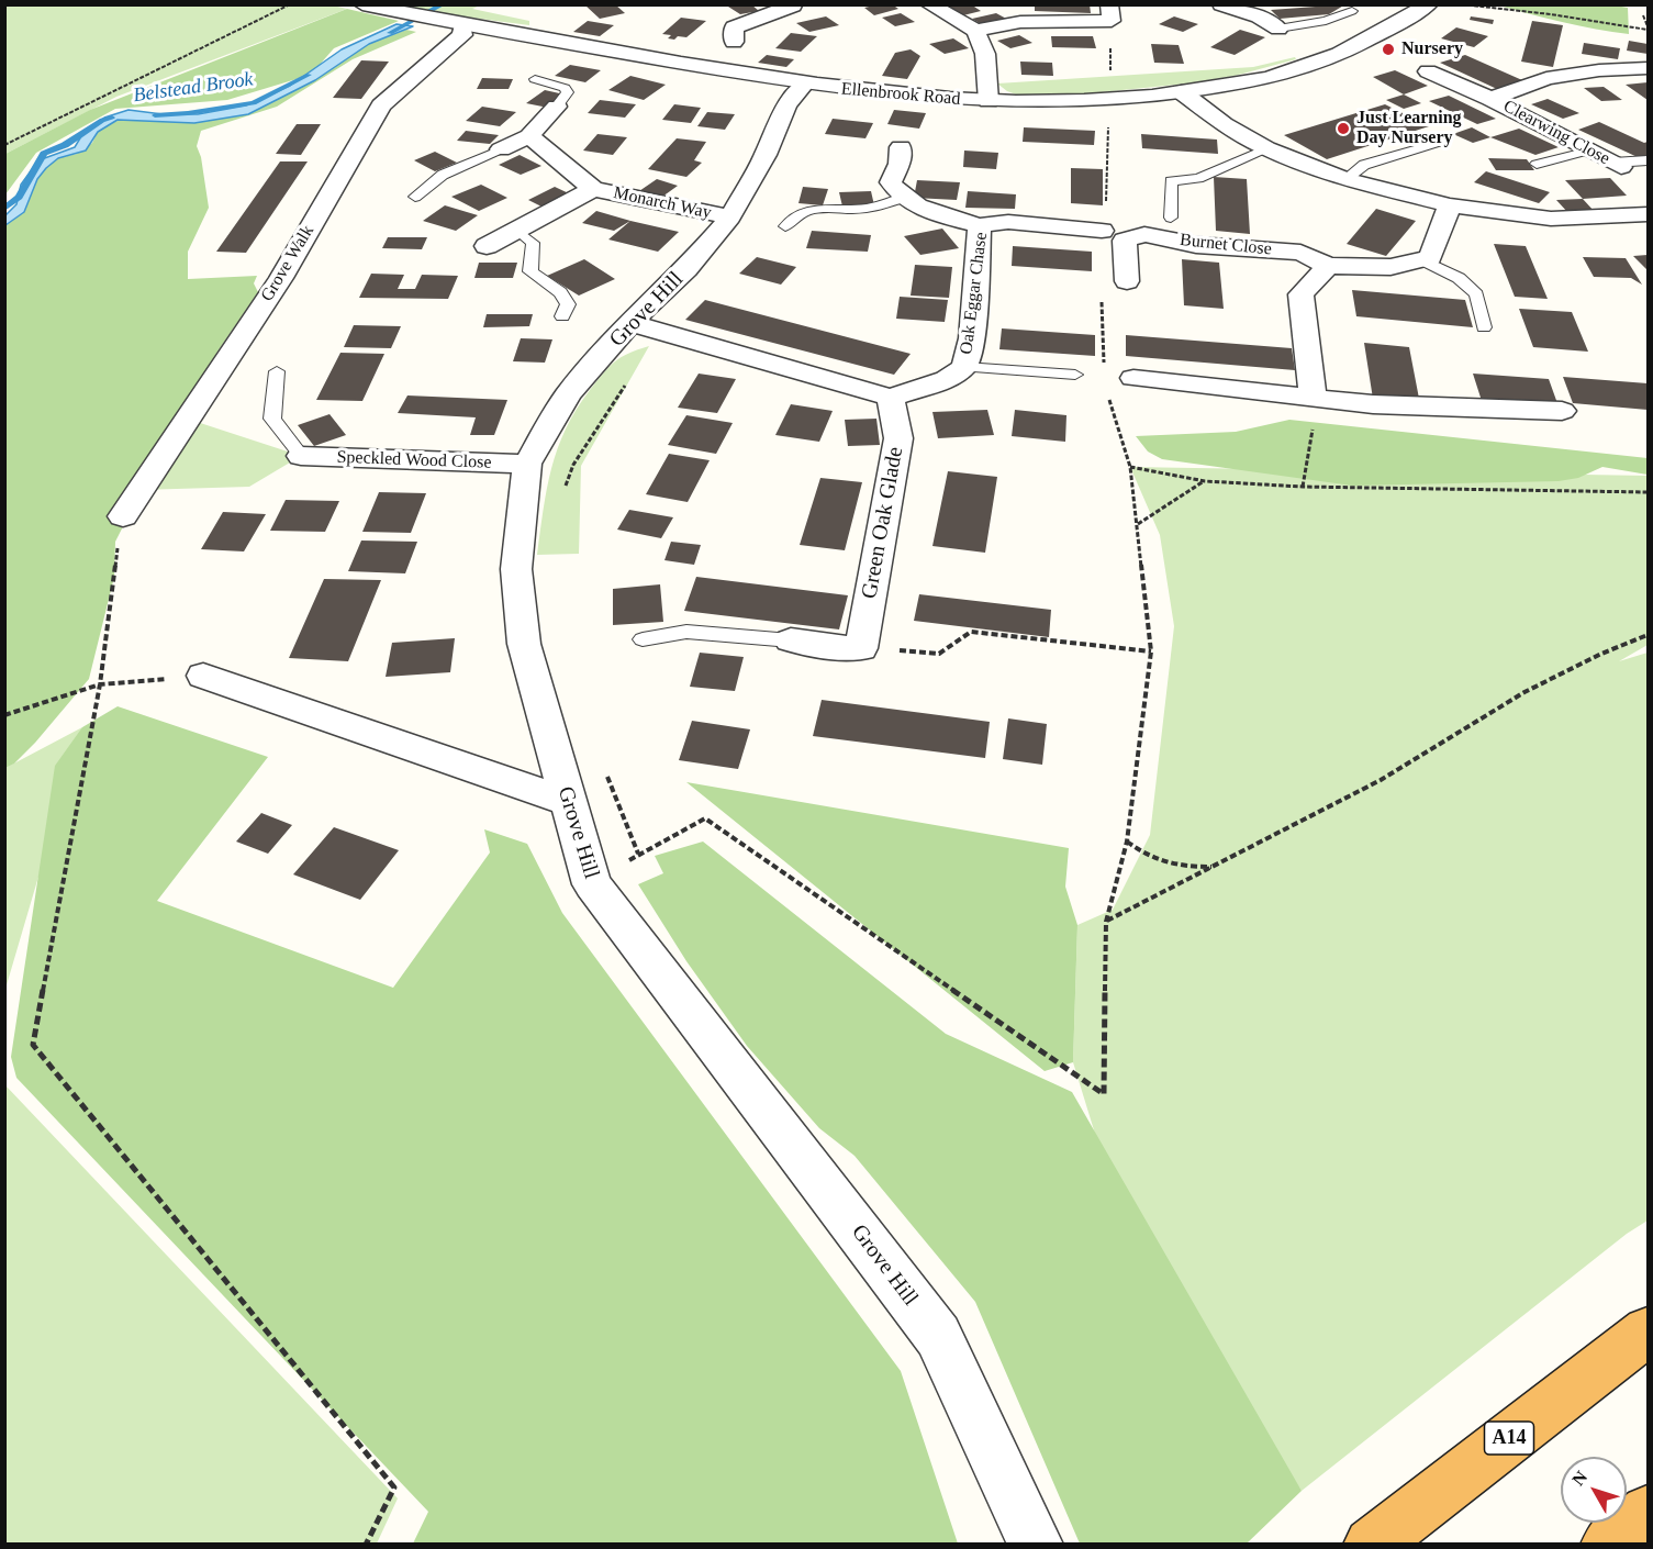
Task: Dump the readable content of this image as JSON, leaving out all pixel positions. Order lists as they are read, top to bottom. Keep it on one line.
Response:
{"streets":{"highway":["A14"],"street":["Ellenbrook Road","Clearwing Close","Monarch Way","Burnet Close","Grove Walk","Oak Eggar Chase","Grove Hill","Speckled Wood Close","Green Oak Glade"]},"crossings":[["Ellenbrook Road","Grove Walk"],["Ellenbrook Road","Grove Hill"],["Monarch Way","Grove Hill"],["Oak Eggar Chase","Green Oak Glade"],["Grove Hill","Speckled Wood Close"]],"water":["Belstead Brook"],"places":["Nursery","Just Learning Day Nursery"],"north":"top left"}
